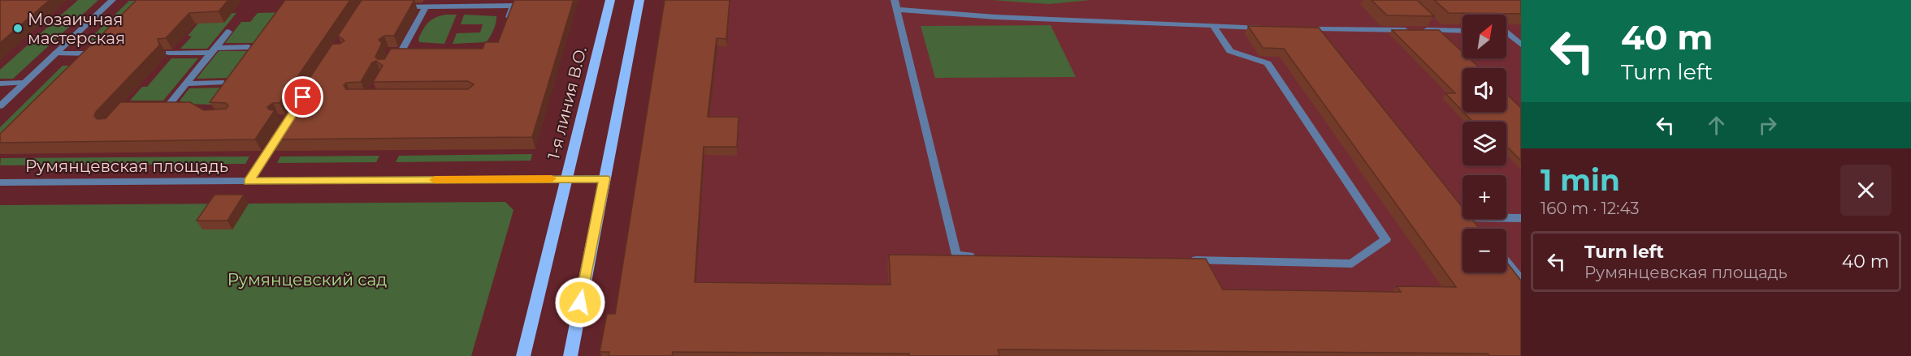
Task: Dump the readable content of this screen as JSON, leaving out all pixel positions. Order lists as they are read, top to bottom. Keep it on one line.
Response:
{"streets":{"main road":["1-я линия В.О."],"street":["Румянцевская площадь"]},"crossings":[["1-я линия В.О.","Румянцевская площадь"]],"parks":["Румянцевский сад"],"places":["Мозаичная мастерская"],"north":"top right","page":{"turn":["40 m","Turn left"],"map_buttons":["+","−"],"heading":["1 min","160 m · 12:43"],"list":[{"name":"Turn left","note":"Румянцевская площадь","value":"40 m"}]}}
